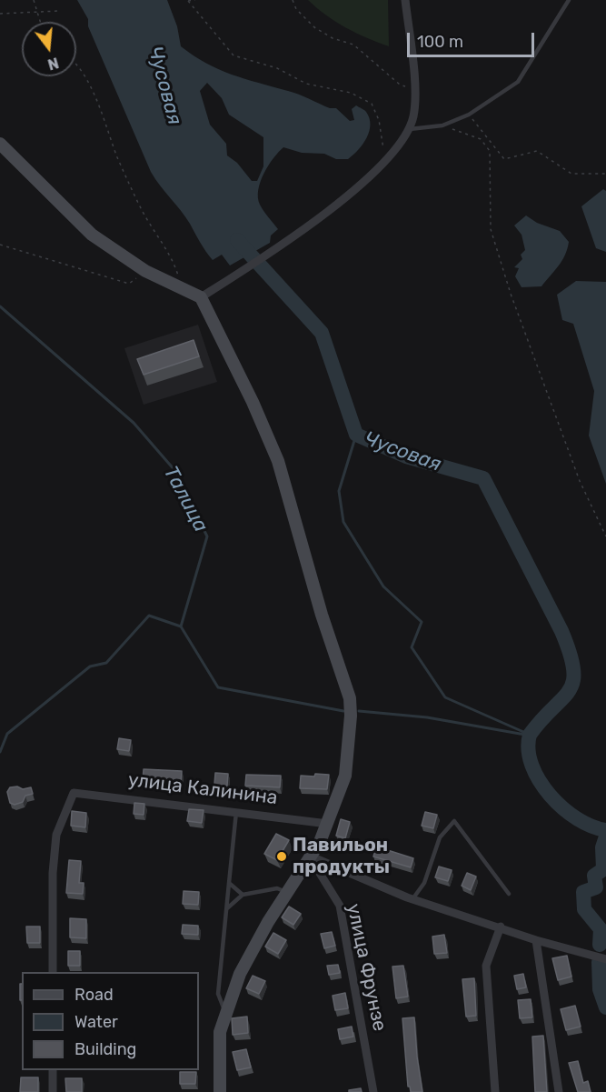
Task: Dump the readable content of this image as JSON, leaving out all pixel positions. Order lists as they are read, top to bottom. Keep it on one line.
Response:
{"streets":{"street":["улица Калинина","улица Фрунзе"]},"water":["Чусовая","Талица"],"places":["Павильон продукты"],"legend":["Road","Water","Building"],"scale_bar":"100 m","north":"bottom"}
